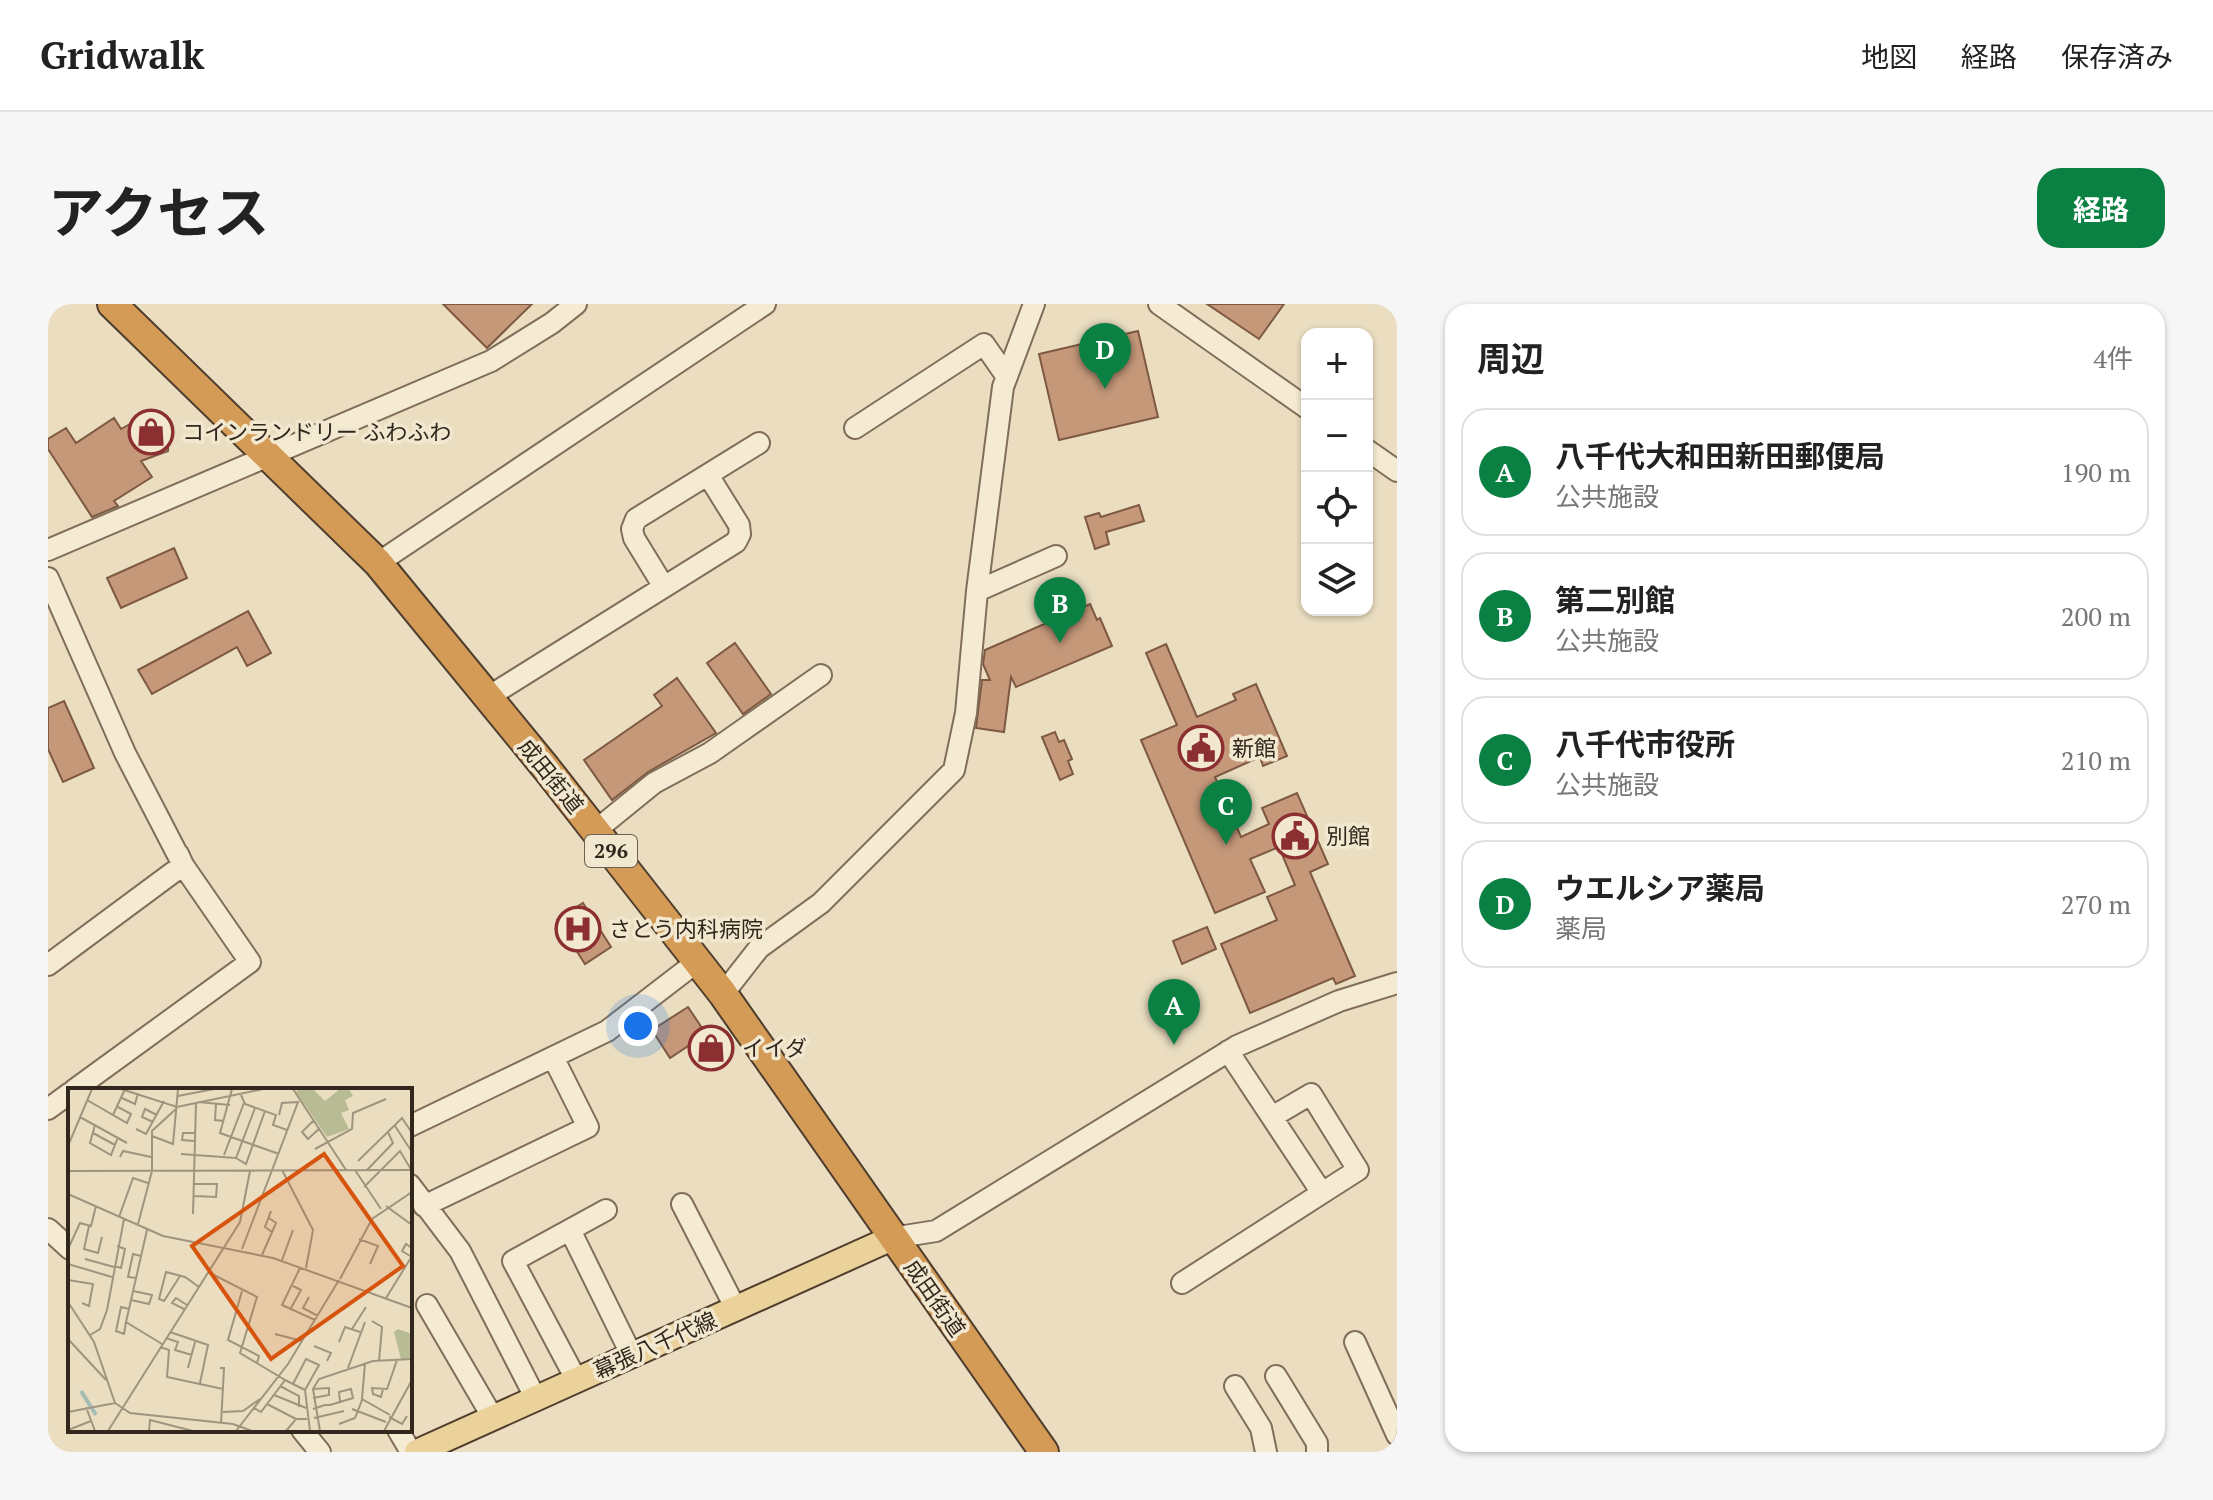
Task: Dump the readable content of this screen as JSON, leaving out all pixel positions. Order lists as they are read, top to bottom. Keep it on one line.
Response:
{"streets":{"highway":["成田街道","296"],"main road":["幕張八千代線"]},"crossings":[["成田街道","幕張八千代線"]],"places":{"shop":["コインランドリー ふわふわ","イイダ"],"public building":["新館","別館"],"hospital":["さとう内科病院"]},"page":{"header":"Gridwalk","nav":["地図","経路","保存済み"],"title":"アクセス","buttons":"経路","heading":["周辺","4件"],"pins":["D","B","C","A"],"map_buttons":["+","−"],"list":[{"mark":"A","name":"八千代大和田新田郵便局","note":"公共施設","value":"190 m"},{"mark":"B","name":"第二別館","note":"公共施設","value":"200 m"},{"mark":"C","name":"八千代市役所","note":"公共施設","value":"210 m"},{"mark":"D","name":"ウエルシア薬局","note":"薬局","value":"270 m"}]}}
